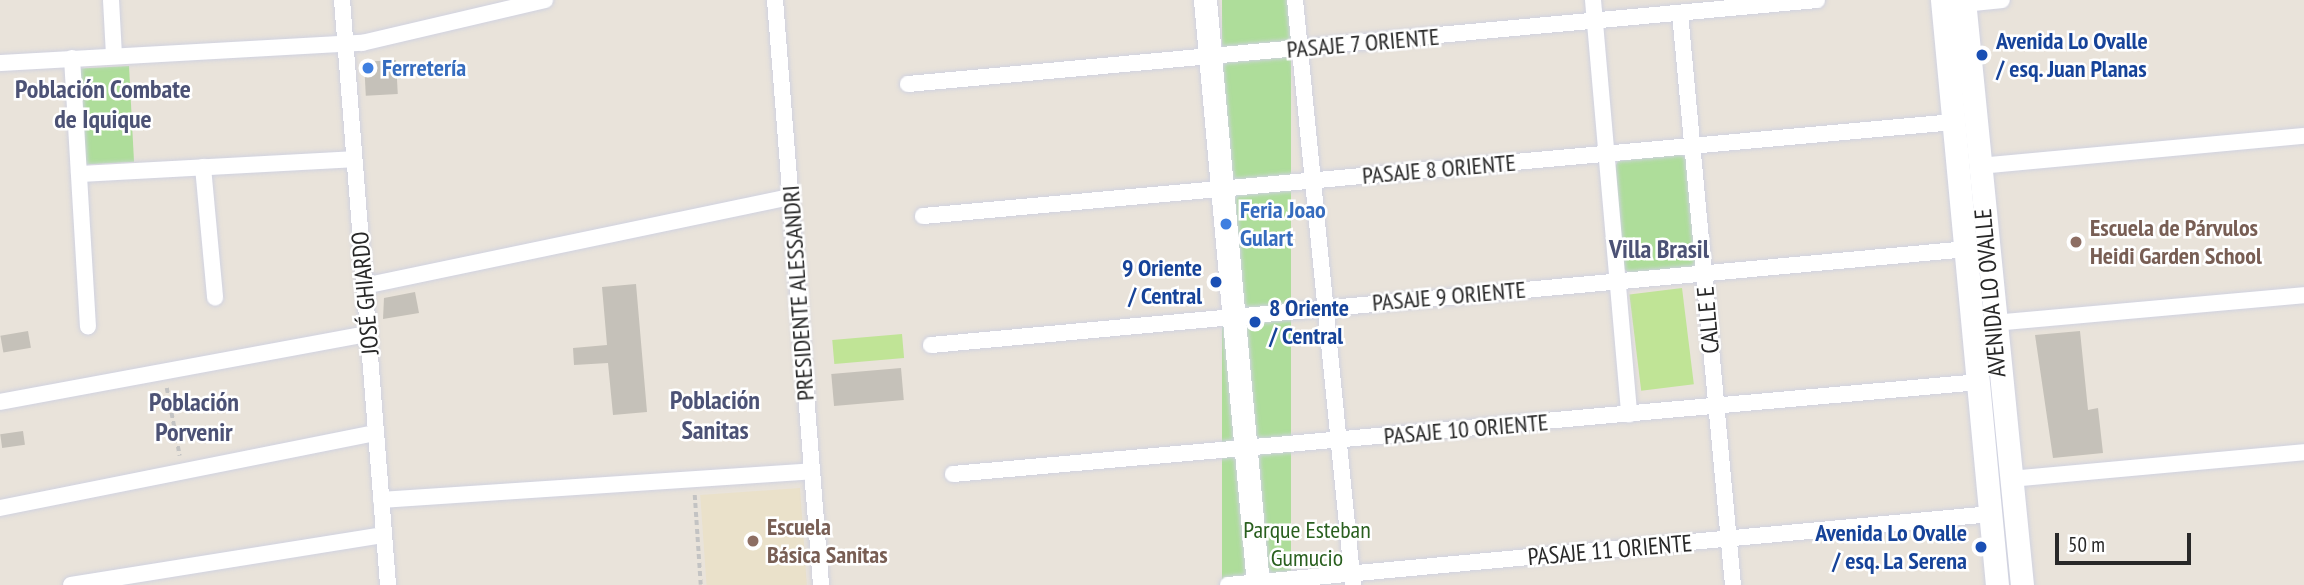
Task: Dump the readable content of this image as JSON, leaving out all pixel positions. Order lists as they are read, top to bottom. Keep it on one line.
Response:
{"streets":{"main road":["AVENIDA LO OVALLE"],"street":["PASAJE 7 ORIENTE","PASAJE 8 ORIENTE","JOSÉ GHIARDO","PRESIDENTE ALESSANDRI","PASAJE 9 ORIENTE","CALLE E","PASAJE 10 ORIENTE","PASAJE 11 ORIENTE"]},"crossings":[["PASAJE 7 ORIENTE","CALLE E"],["PASAJE 8 ORIENTE","AVENIDA LO OVALLE"],["PASAJE 8 ORIENTE","CALLE E"],["AVENIDA LO OVALLE","PASAJE 9 ORIENTE"],["AVENIDA LO OVALLE","PASAJE 10 ORIENTE"],["AVENIDA LO OVALLE","PASAJE 11 ORIENTE"],["PASAJE 9 ORIENTE","CALLE E"],["CALLE E","PASAJE 10 ORIENTE"],["CALLE E","PASAJE 11 ORIENTE"]],"districts":["Población Combate de Iquique","Villa Brasil","Población Sanitas","Población Porvenir"],"parks":["Parque Esteban Gumucio"],"places":["Avenida Lo Ovalle / esq. Juan Planas","Ferretería","Feria Joao Gulart","Escuela de Párvulos Heidi Garden School","9 Oriente / Central","8 Oriente / Central","Escuela Básica Sanitas","Avenida Lo Ovalle / esq. La Serena"],"scale_bar":"50 m"}
